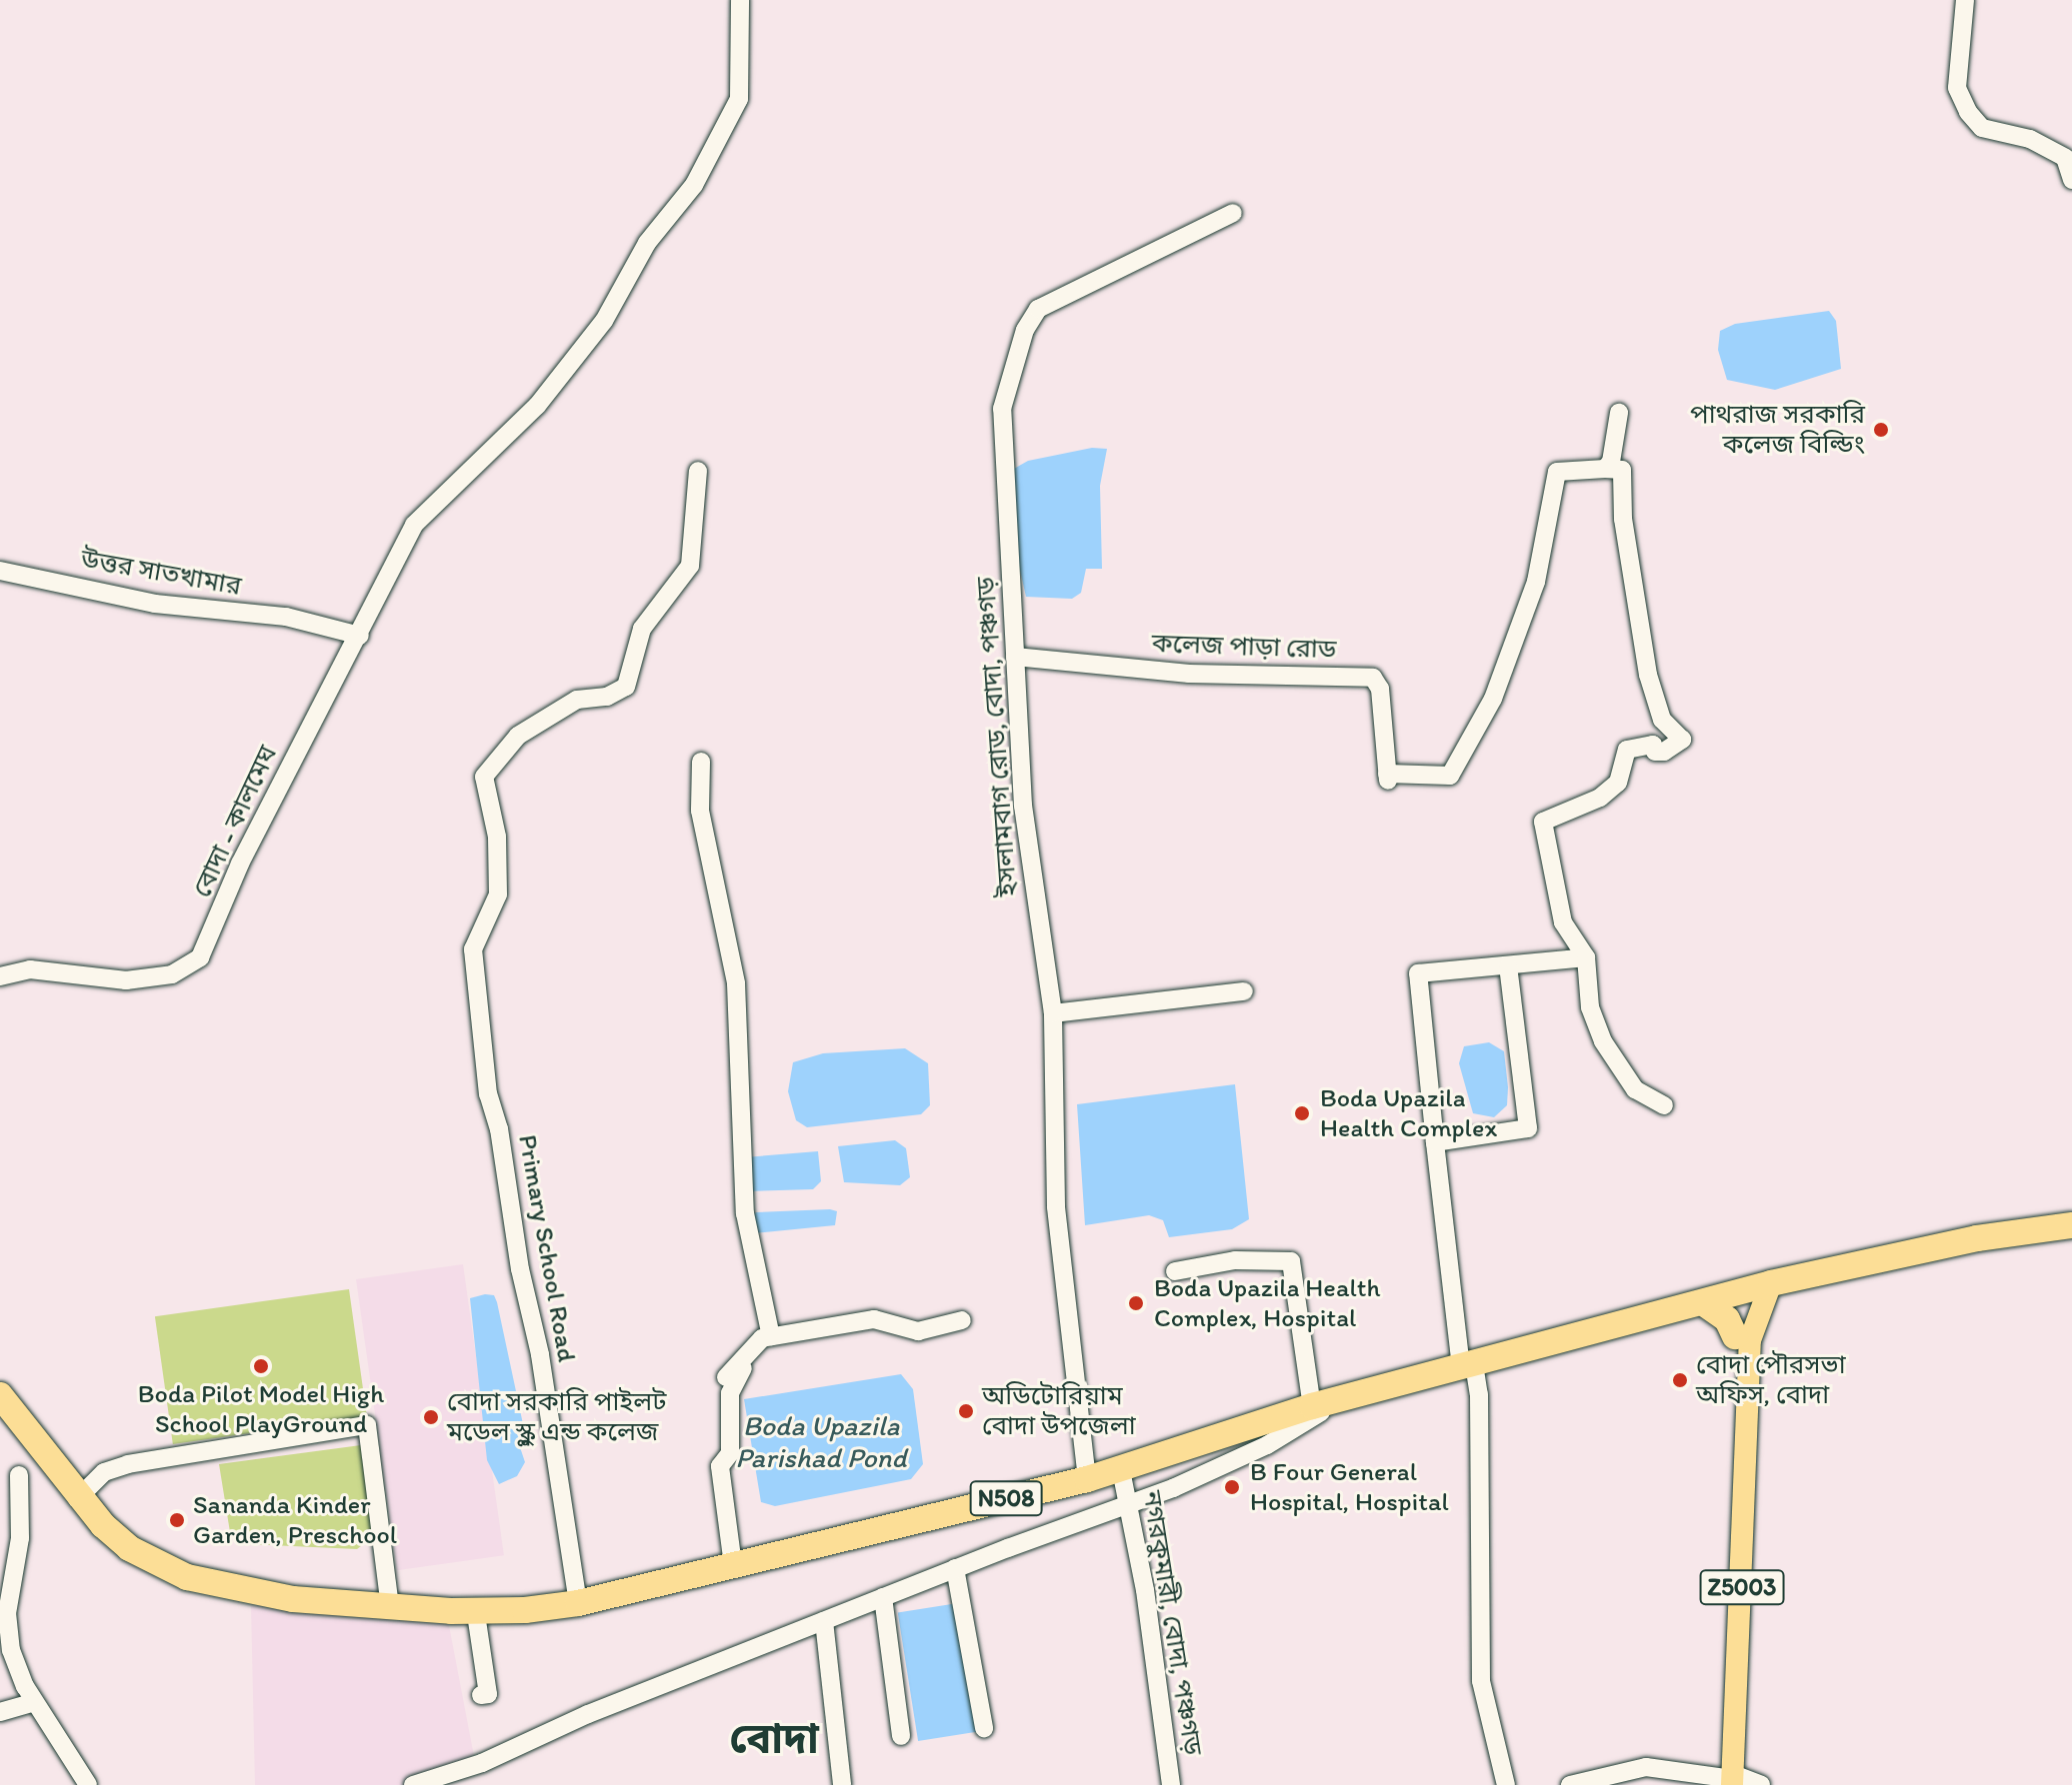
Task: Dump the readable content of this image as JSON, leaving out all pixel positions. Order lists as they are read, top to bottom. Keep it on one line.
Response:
{"streets":{"highway":["N508"],"main road":["Z5003"],"street":["উত্তর সাতখামার","কলেজ পাড়া রোড","ইসলামবাগ রোড, বোদা, পঞ্চগড়","বোদা - কালমেঘ","Primary School Road","নগরকুমারী, বোদা, পঞ্চগড়"]},"crossings":[["উত্তর সাতখামার","বোদা - কালমেঘ"],["কলেজ পাড়া রোড","ইসলামবাগ রোড, বোদা, পঞ্চগড়"],["ইসলামবাগ রোড, বোদা, পঞ্চগড়","N508"],["Primary School Road","N508"],["N508","Z5003"],["N508","নগরকুমারী, বোদা, পঞ্চগড়"]],"districts":["বোদা"],"water":["Boda Upazila Parishad Pond"],"places":["পাথরাজ সরকারি কলেজ বিল্ডিং","Boda Upazila Health Complex","Boda Upazila Health Complex, Hospital","Boda Pilot Model High School PlayGround","বোদা পৌরসভা অফিস, বোদা","অডিটোরিয়াম বোদা উপজেলা","বোদা সরকারি পাইলট মডেল স্কুল এন্ড কলেজ","B Four General Hospital, Hospital","Sananda Kinder Garden, Preschool"]}
